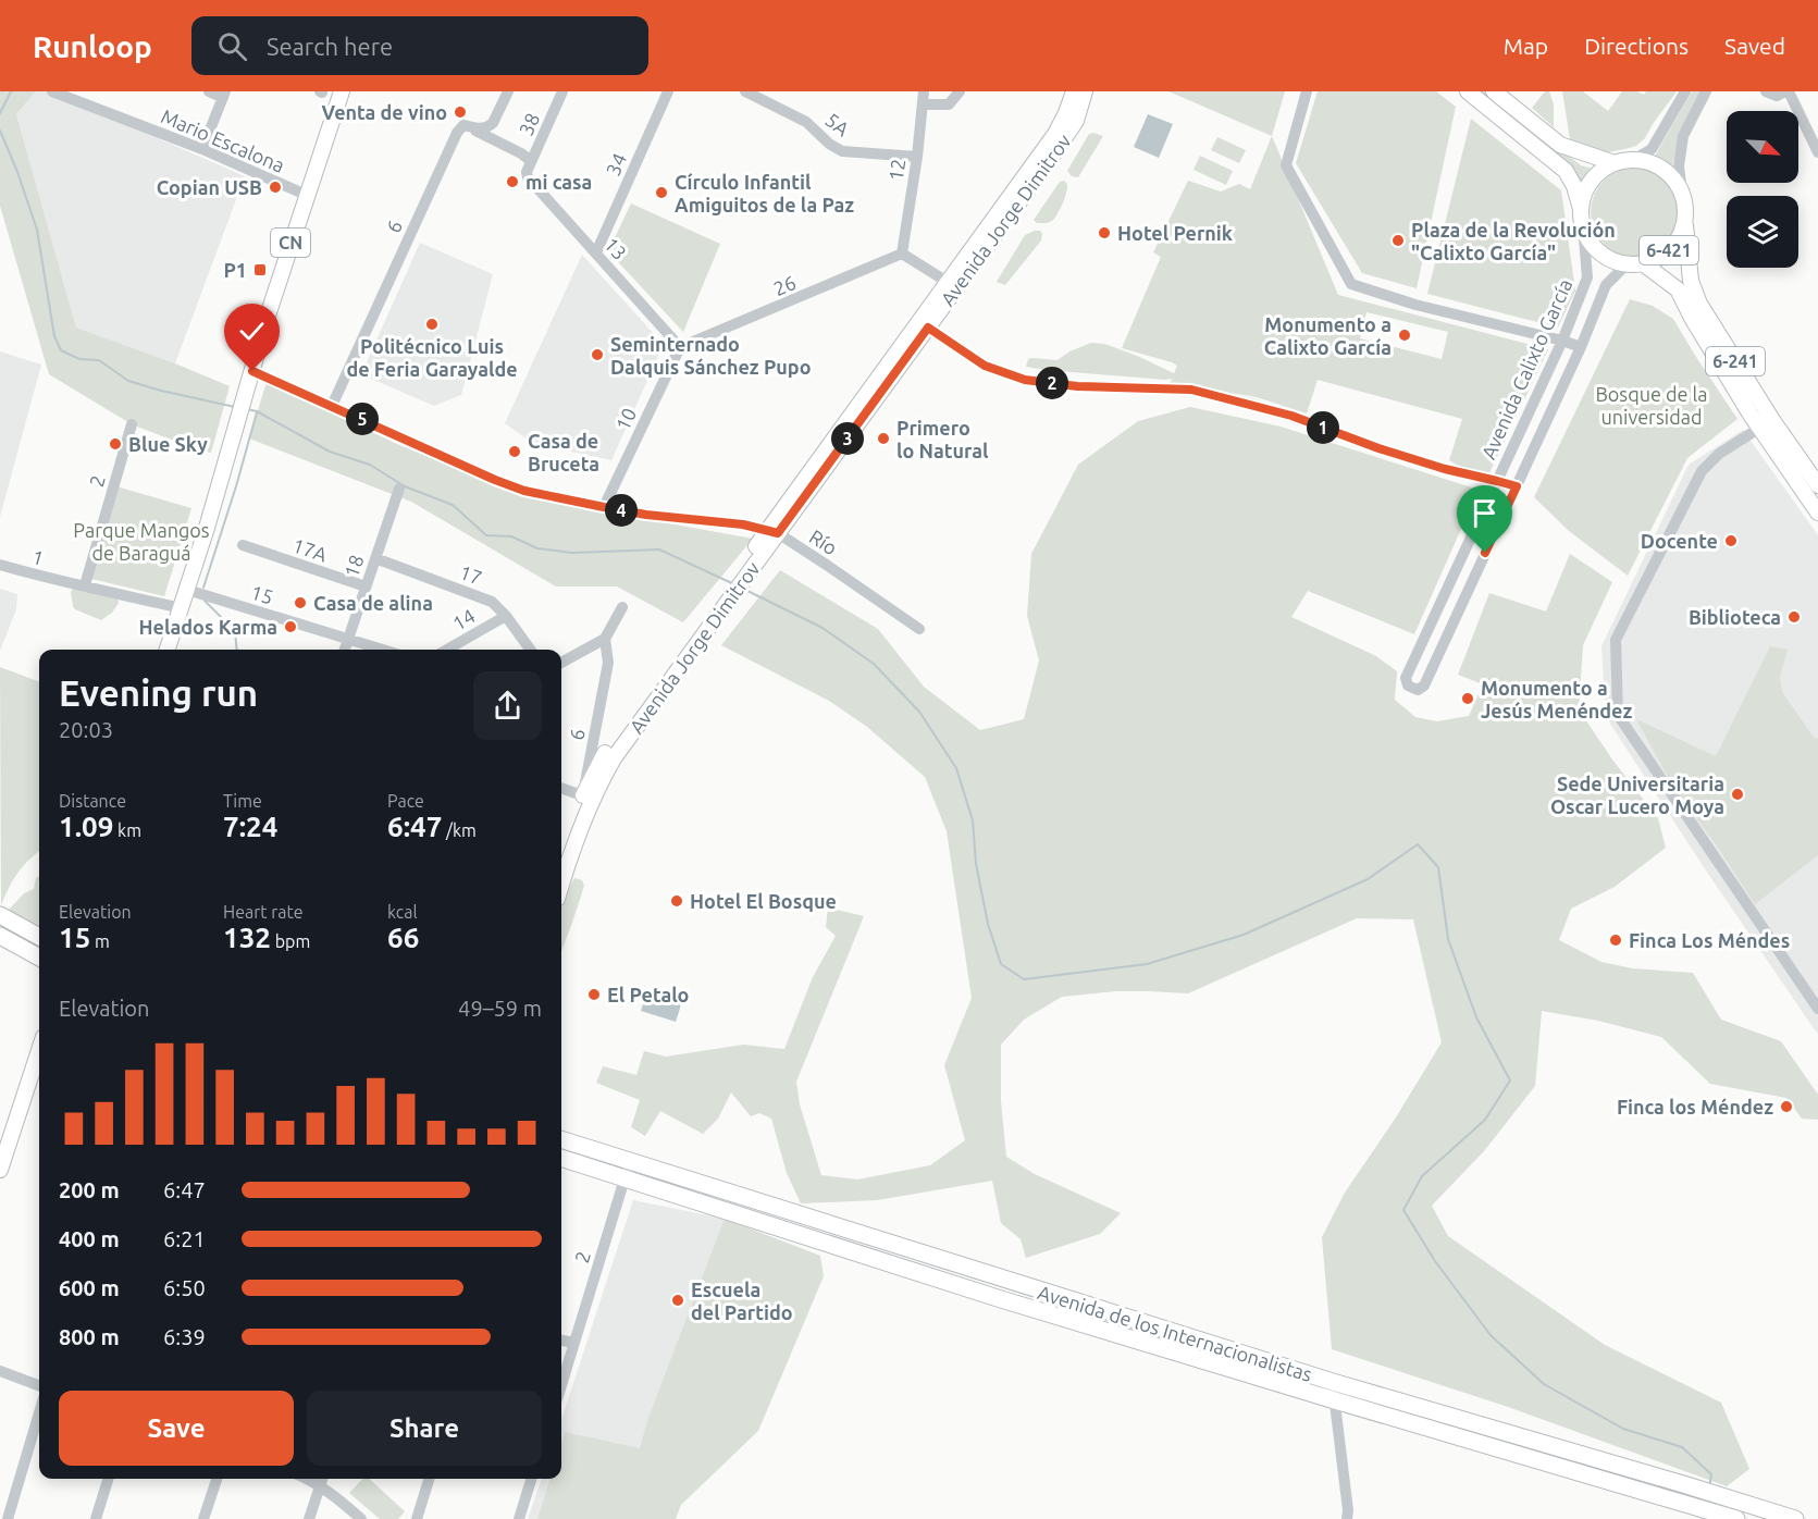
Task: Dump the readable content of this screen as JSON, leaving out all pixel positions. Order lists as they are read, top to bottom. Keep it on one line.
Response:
{"streets":{"highway":["Avenida de los Internacionalistas"],"main road":["Avenida Jorge Dimitrov","CN","6-421","6-241"],"street":["38","5A","Mario Escalona","34","12","6","13","26","Avenida Calixto García","10","2","Río","17A","1","18","17","15","14"]},"crossings":[["38","13"],["5A","12"],["Mario Escalona","CN"],["34","13"],["12","26"],["Avenida Jorge Dimitrov","6"],["Avenida Jorge Dimitrov","Río"],["6","13"],["6","Río"],["CN","Río"],["CN","1"],["CN","15"],["13","26"],["13","10"],["6-421","6-241"],["6-421","Avenida Calixto García"],["26","10"],["10","Río"],["2","1"],["2","Avenida de los Internacionalistas"],["17A","18"],["18","17"],["18","15"],["17","14"]],"parks":["Bosque de la universidad","Parque Mangos de Baraguá"],"places":{"other":["Venta de vino","mi casa","Copian USB","Círculo Infantil Amiguitos de la Paz","Hotel Pernik","Plaza de la Revolución \"Calixto García\"","Politécnico Luis de Feria Garayalde","Monumento a Calixto García","Seminternado Dalquis Sánchez Pupo","Primero lo Natural","Blue Sky","Casa de Bruceta","Docente","Casa de alina","Biblioteca","Helados Karma","Monumento a Jesús Menéndez","Sede Universitaria Oscar Lucero Moya","Hotel El Bosque","Finca Los Méndes","El Petalo","Finca los Méndez","Escuela del Partido"],"transit":["P1"]},"north":"bottom right","page":{"header":"Runloop","search":"Search here","nav":["Map","Directions","Saved"],"pins":["2","5","1","3","4"],"heading":["Evening run","20:03"],"stats":[["Distance","1.09 km"],["Time","7:24"],["Pace","6:47 /km"],["Elevation","15 m"],["Heart rate","132 bpm"],["kcal","66"]],"chart":["Elevation","49–59 m"],"list":[{"name":"200 m","note":"6:47"},{"name":"400 m","note":"6:21"},{"name":"600 m","note":"6:50"},{"name":"800 m","note":"6:39"}],"buttons":["Save","Share"]}}
